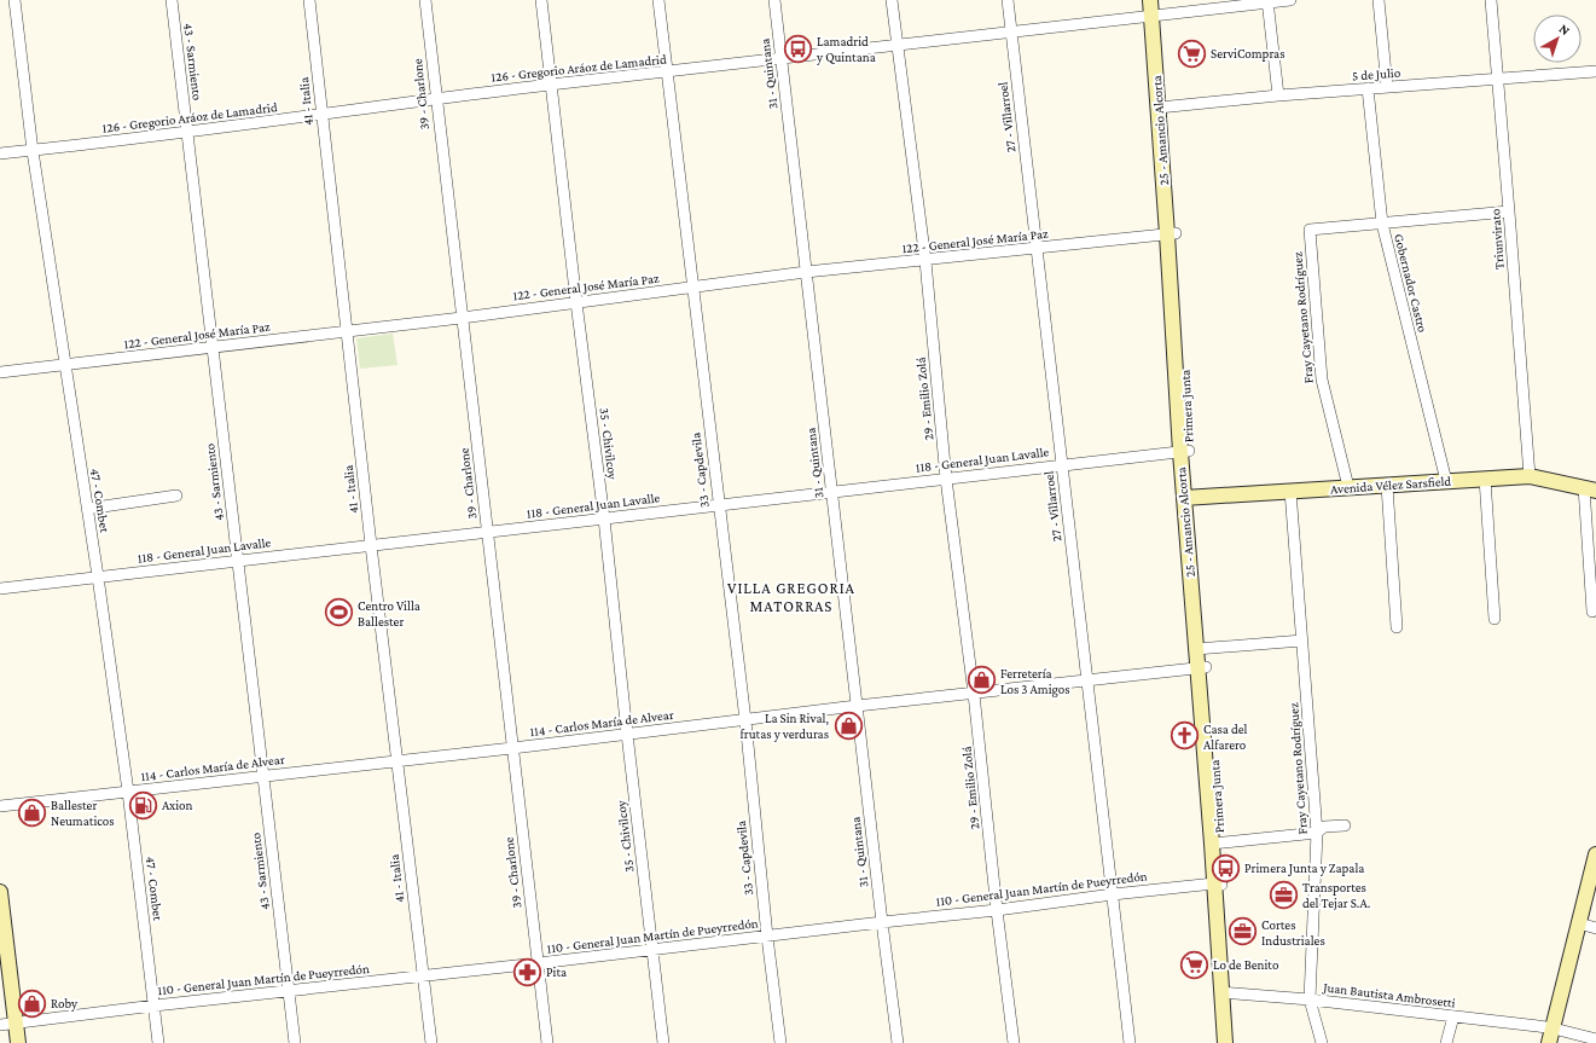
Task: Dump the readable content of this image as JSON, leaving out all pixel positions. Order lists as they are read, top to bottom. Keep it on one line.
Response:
{"streets":{"main road":["Primera Junta","Avenida Vélez Sarsfield"],"street":["43 - Sarmiento","126 - Gregorio Aráoz de Lamadrid","31 - Quintana","5 de Julio","39 - Charlone","41 - Italia","27 - Villarroel","Triunvirato","122 - General José María Paz","Gobernador Castro","Fray Cayetano Rodríguez","29 - Emilio Zolá","35 - Chivilcoy","118 - General Juan Lavalle","33 - Capdevila","47 - Combet","114 - Carlos María de Alvear","110 - General Juan Martín de Pueyrredón","Juan Bautista Ambrosetti"]},"crossings":[["43 - Sarmiento","126 - Gregorio Aráoz de Lamadrid"],["43 - Sarmiento","122 - General José María Paz"],["43 - Sarmiento","118 - General Juan Lavalle"],["43 - Sarmiento","114 - Carlos María de Alvear"],["43 - Sarmiento","110 - General Juan Martín de Pueyrredón"],["126 - Gregorio Aráoz de Lamadrid","31 - Quintana"],["126 - Gregorio Aráoz de Lamadrid","39 - Charlone"],["126 - Gregorio Aráoz de Lamadrid","41 - Italia"],["126 - Gregorio Aráoz de Lamadrid","27 - Villarroel"],["126 - Gregorio Aráoz de Lamadrid","29 - Emilio Zolá"],["126 - Gregorio Aráoz de Lamadrid","Primera Junta"],["126 - Gregorio Aráoz de Lamadrid","35 - Chivilcoy"],["126 - Gregorio Aráoz de Lamadrid","33 - Capdevila"],["126 - Gregorio Aráoz de Lamadrid","47 - Combet"],["31 - Quintana","122 - General José María Paz"],["31 - Quintana","118 - General Juan Lavalle"],["31 - Quintana","114 - Carlos María de Alvear"],["31 - Quintana","110 - General Juan Martín de Pueyrredón"],["5 de Julio","Triunvirato"],["5 de Julio","Gobernador Castro"],["5 de Julio","Primera Junta"],["39 - Charlone","122 - General José María Paz"],["39 - Charlone","118 - General Juan Lavalle"],["39 - Charlone","114 - Carlos María de Alvear"],["39 - Charlone","110 - General Juan Martín de Pueyrredón"],["41 - Italia","122 - General José María Paz"],["41 - Italia","118 - General Juan Lavalle"],["41 - Italia","114 - Carlos María de Alvear"],["41 - Italia","110 - General Juan Martín de Pueyrredón"],["27 - Villarroel","122 - General José María Paz"],["27 - Villarroel","118 - General Juan Lavalle"],["27 - Villarroel","114 - Carlos María de Alvear"],["27 - Villarroel","110 - General Juan Martín de Pueyrredón"],["Triunvirato","Avenida Vélez Sarsfield"],["122 - General José María Paz","29 - Emilio Zolá"],["122 - General José María Paz","Primera Junta"],["122 - General José María Paz","35 - Chivilcoy"],["122 - General José María Paz","33 - Capdevila"],["122 - General José María Paz","47 - Combet"],["Gobernador Castro","Fray Cayetano Rodríguez"],["Gobernador Castro","Avenida Vélez Sarsfield"],["Fray Cayetano Rodríguez","Avenida Vélez Sarsfield"],["Fray Cayetano Rodríguez","Juan Bautista Ambrosetti"],["29 - Emilio Zolá","118 - General Juan Lavalle"],["29 - Emilio Zolá","114 - Carlos María de Alvear"],["29 - Emilio Zolá","110 - General Juan Martín de Pueyrredón"],["Primera Junta","118 - General Juan Lavalle"],["Primera Junta","Avenida Vélez Sarsfield"],["Primera Junta","114 - Carlos María de Alvear"],["Primera Junta","110 - General Juan Martín de Pueyrredón"],["Primera Junta","Juan Bautista Ambrosetti"],["35 - Chivilcoy","118 - General Juan Lavalle"],["35 - Chivilcoy","114 - Carlos María de Alvear"],["35 - Chivilcoy","110 - General Juan Martín de Pueyrredón"],["118 - General Juan Lavalle","33 - Capdevila"],["118 - General Juan Lavalle","47 - Combet"],["33 - Capdevila","114 - Carlos María de Alvear"],["33 - Capdevila","110 - General Juan Martín de Pueyrredón"],["47 - Combet","114 - Carlos María de Alvear"],["47 - Combet","110 - General Juan Martín de Pueyrredón"]],"districts":["VILLA GREGORIA MATORRAS"],"places":{"bus stop":["Lamadrid y Quintana","Primera Junta y Zapala"],"supermarket":["ServiCompras","Lo de Benito"],"sports":["Centro Villa Ballester"],"shop":["Ferretería Los 3 Amigos","La Sin Rival, frutas y verduras","Ballester Neumaticos","Roby"],"church":["Casa del Alfarero"],"fuel station":["Axion"],"office":["Transportes del Tejar S.A.","Cortes Industriales"],"pharmacy":["Pita"]},"north":"top right"}
